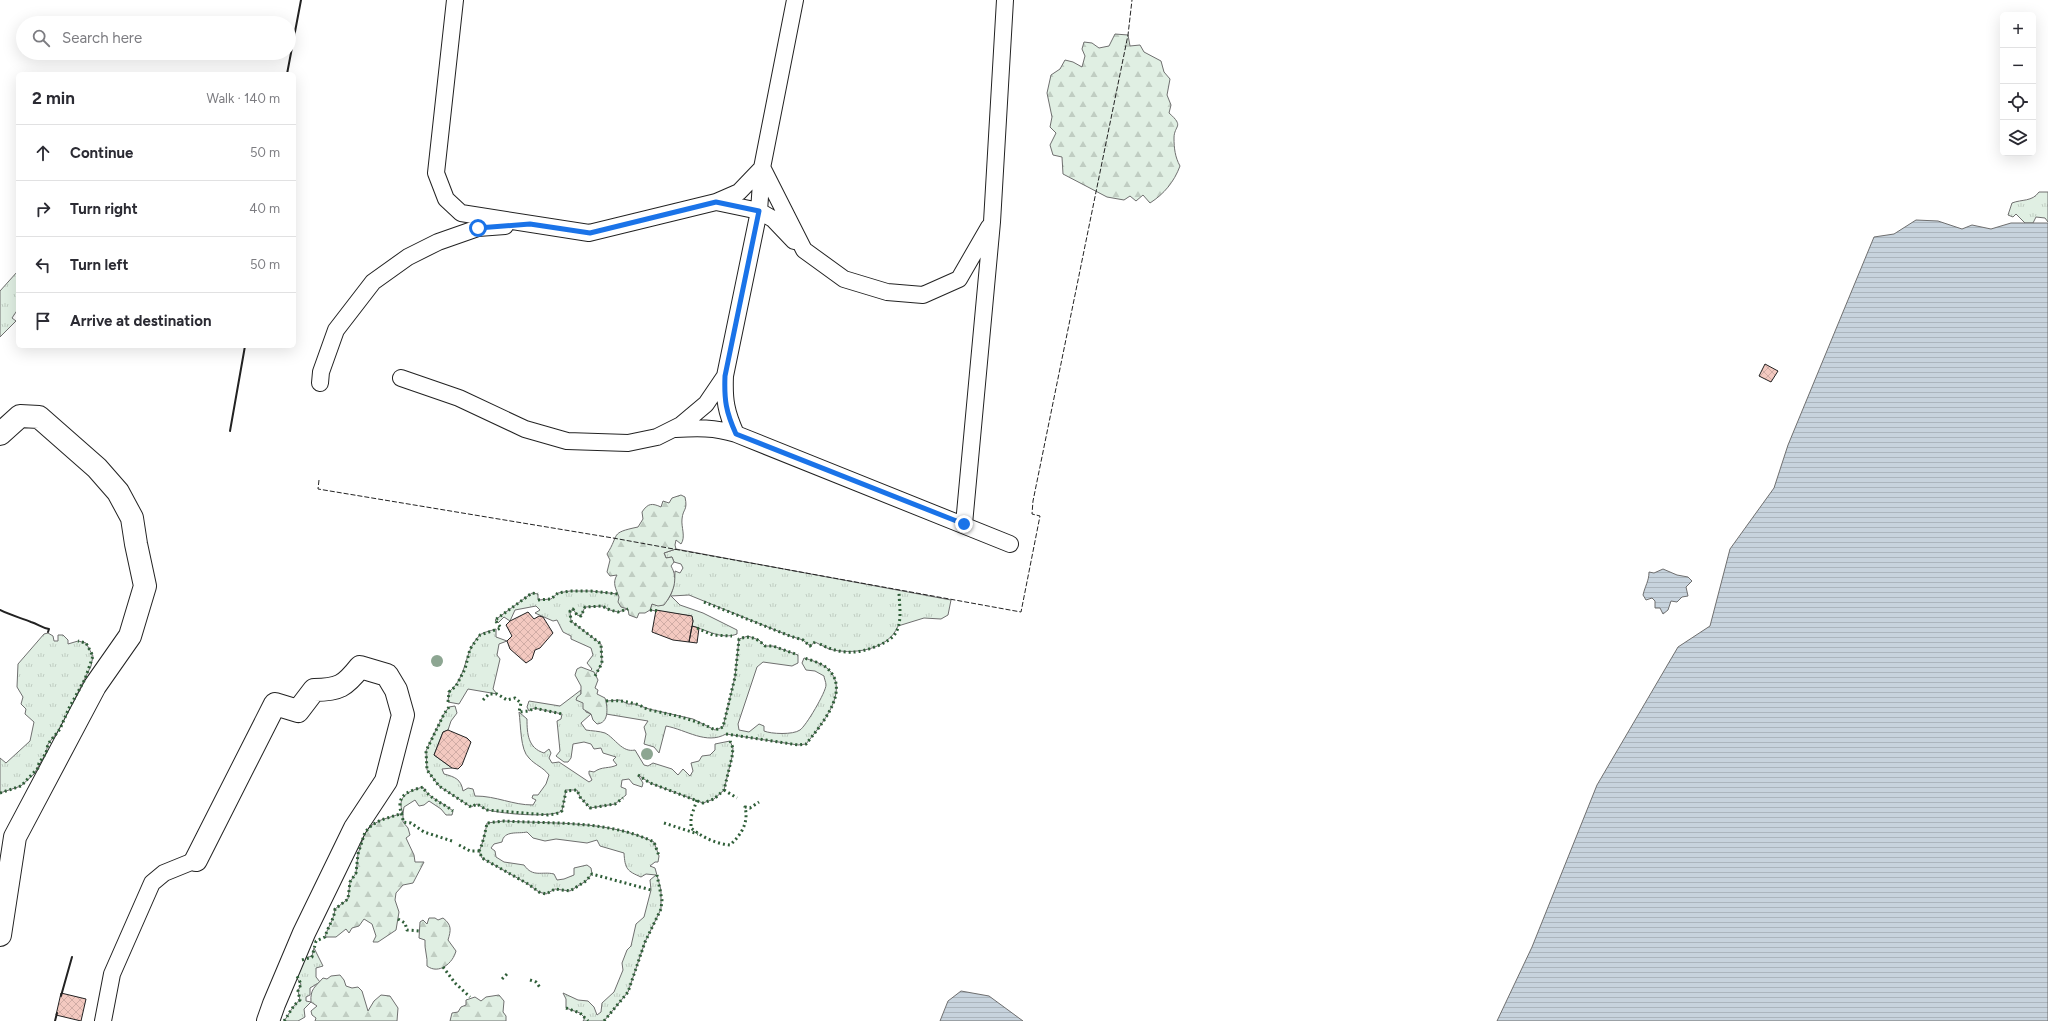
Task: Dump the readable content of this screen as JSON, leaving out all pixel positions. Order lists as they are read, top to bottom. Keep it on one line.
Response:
{"page":{"map_buttons":["+","−"],"search":"Search here","heading":["2 min","Walk · 140 m"],"list":[["Continue","50 m"],["Turn right","40 m"],["Turn left","50 m"],"Arrive at destination"]}}
